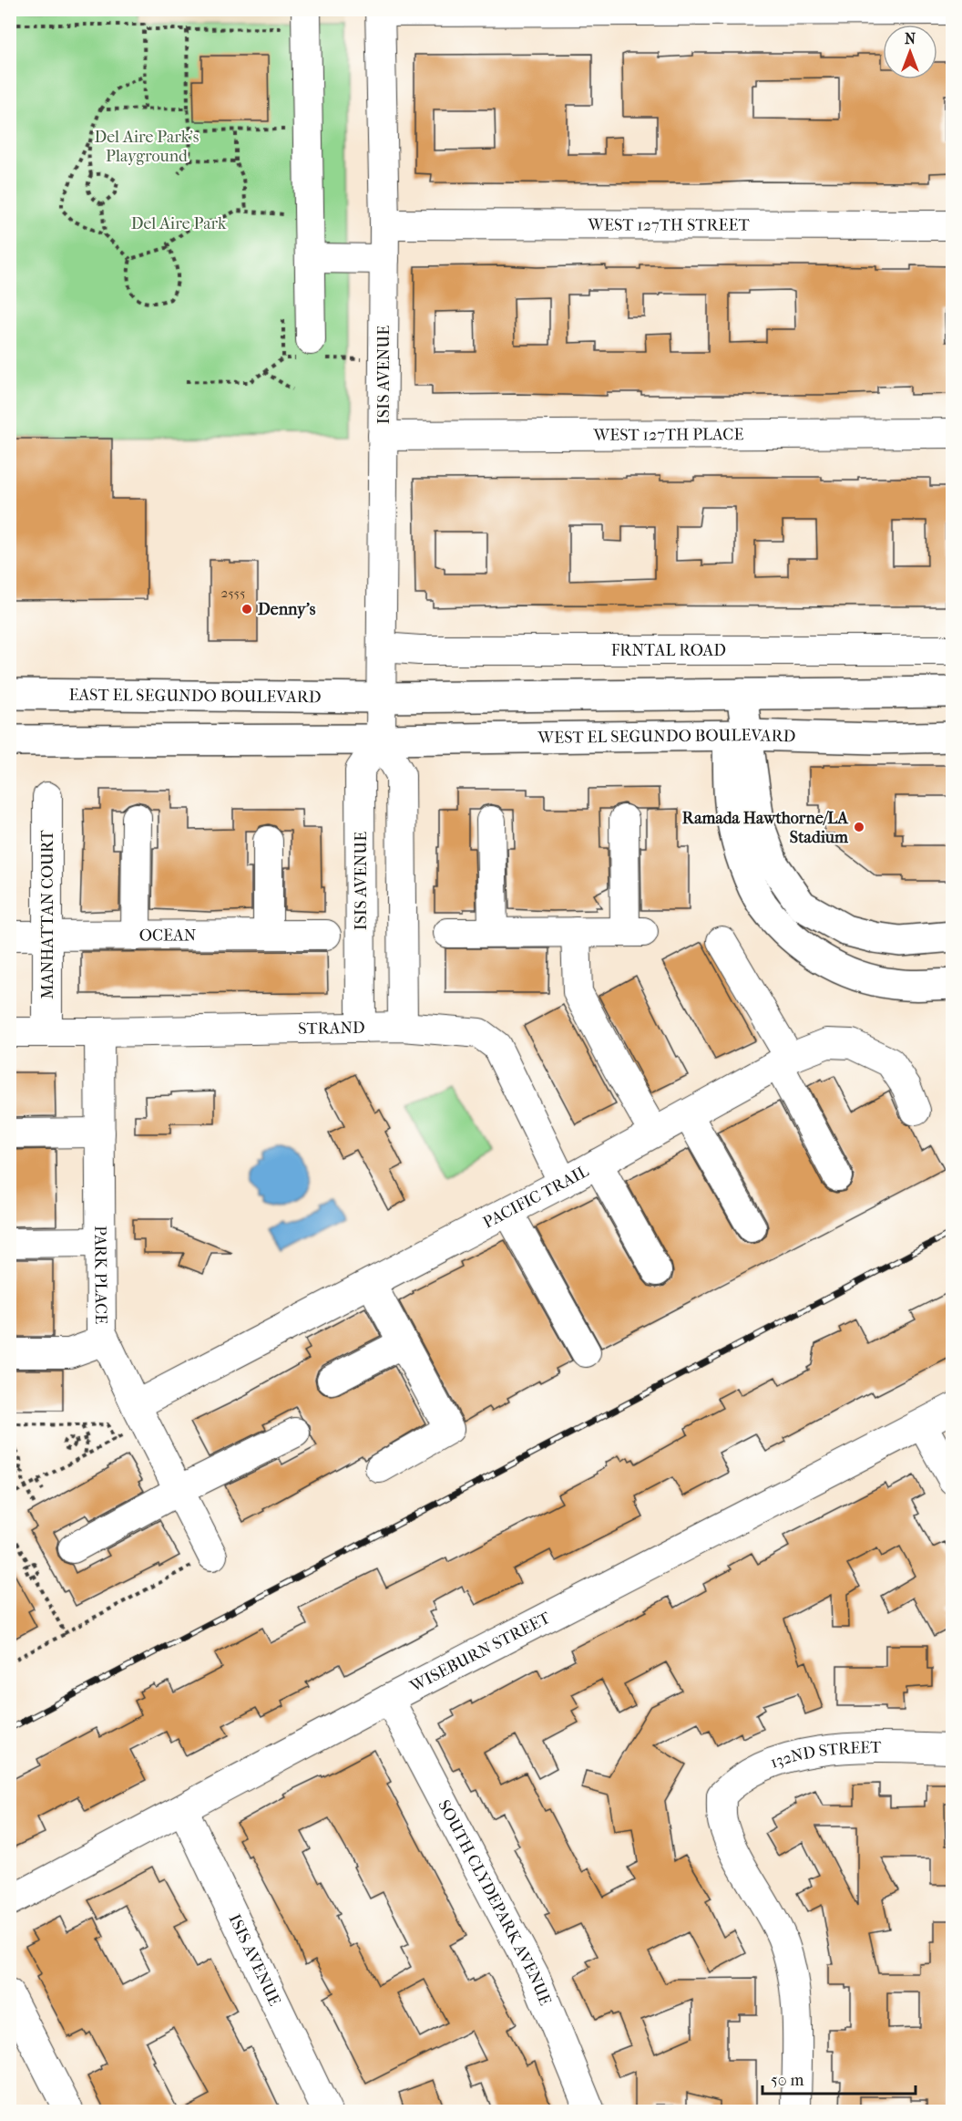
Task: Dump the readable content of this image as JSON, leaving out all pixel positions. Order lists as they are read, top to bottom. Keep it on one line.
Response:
{"streets":{"main road":["EAST EL SEGUNDO BOULEVARD","WEST EL SEGUNDO BOULEVARD"],"street":["WEST 127TH STREET","ISIS AVENUE","WEST 127TH PLACE","FRNTAL ROAD","MANHATTAN COURT","OCEAN","STRAND","PACIFIC TRAIL","PARK PLACE","WISEBURN STREET","132ND STREET","SOUTH CLYDEPARK AVENUE"]},"crossings":[["WEST 127TH STREET","ISIS AVENUE"],["ISIS AVENUE","WEST 127TH PLACE"],["ISIS AVENUE","FRNTAL ROAD"],["ISIS AVENUE","EAST EL SEGUNDO BOULEVARD"],["ISIS AVENUE","WEST EL SEGUNDO BOULEVARD"],["ISIS AVENUE","STRAND"],["ISIS AVENUE","WISEBURN STREET"],["MANHATTAN COURT","OCEAN"],["MANHATTAN COURT","STRAND"],["STRAND","PACIFIC TRAIL"],["STRAND","PARK PLACE"],["PACIFIC TRAIL","PARK PLACE"],["WISEBURN STREET","SOUTH CLYDEPARK AVENUE"]],"parks":["Del Aire Park's Playground","Del Aire Park"],"places":["Denny's","Ramada Hawthorne/LA Stadium"],"house_numbers":["2555"],"scale_bar":"50 m","north":"top"}
